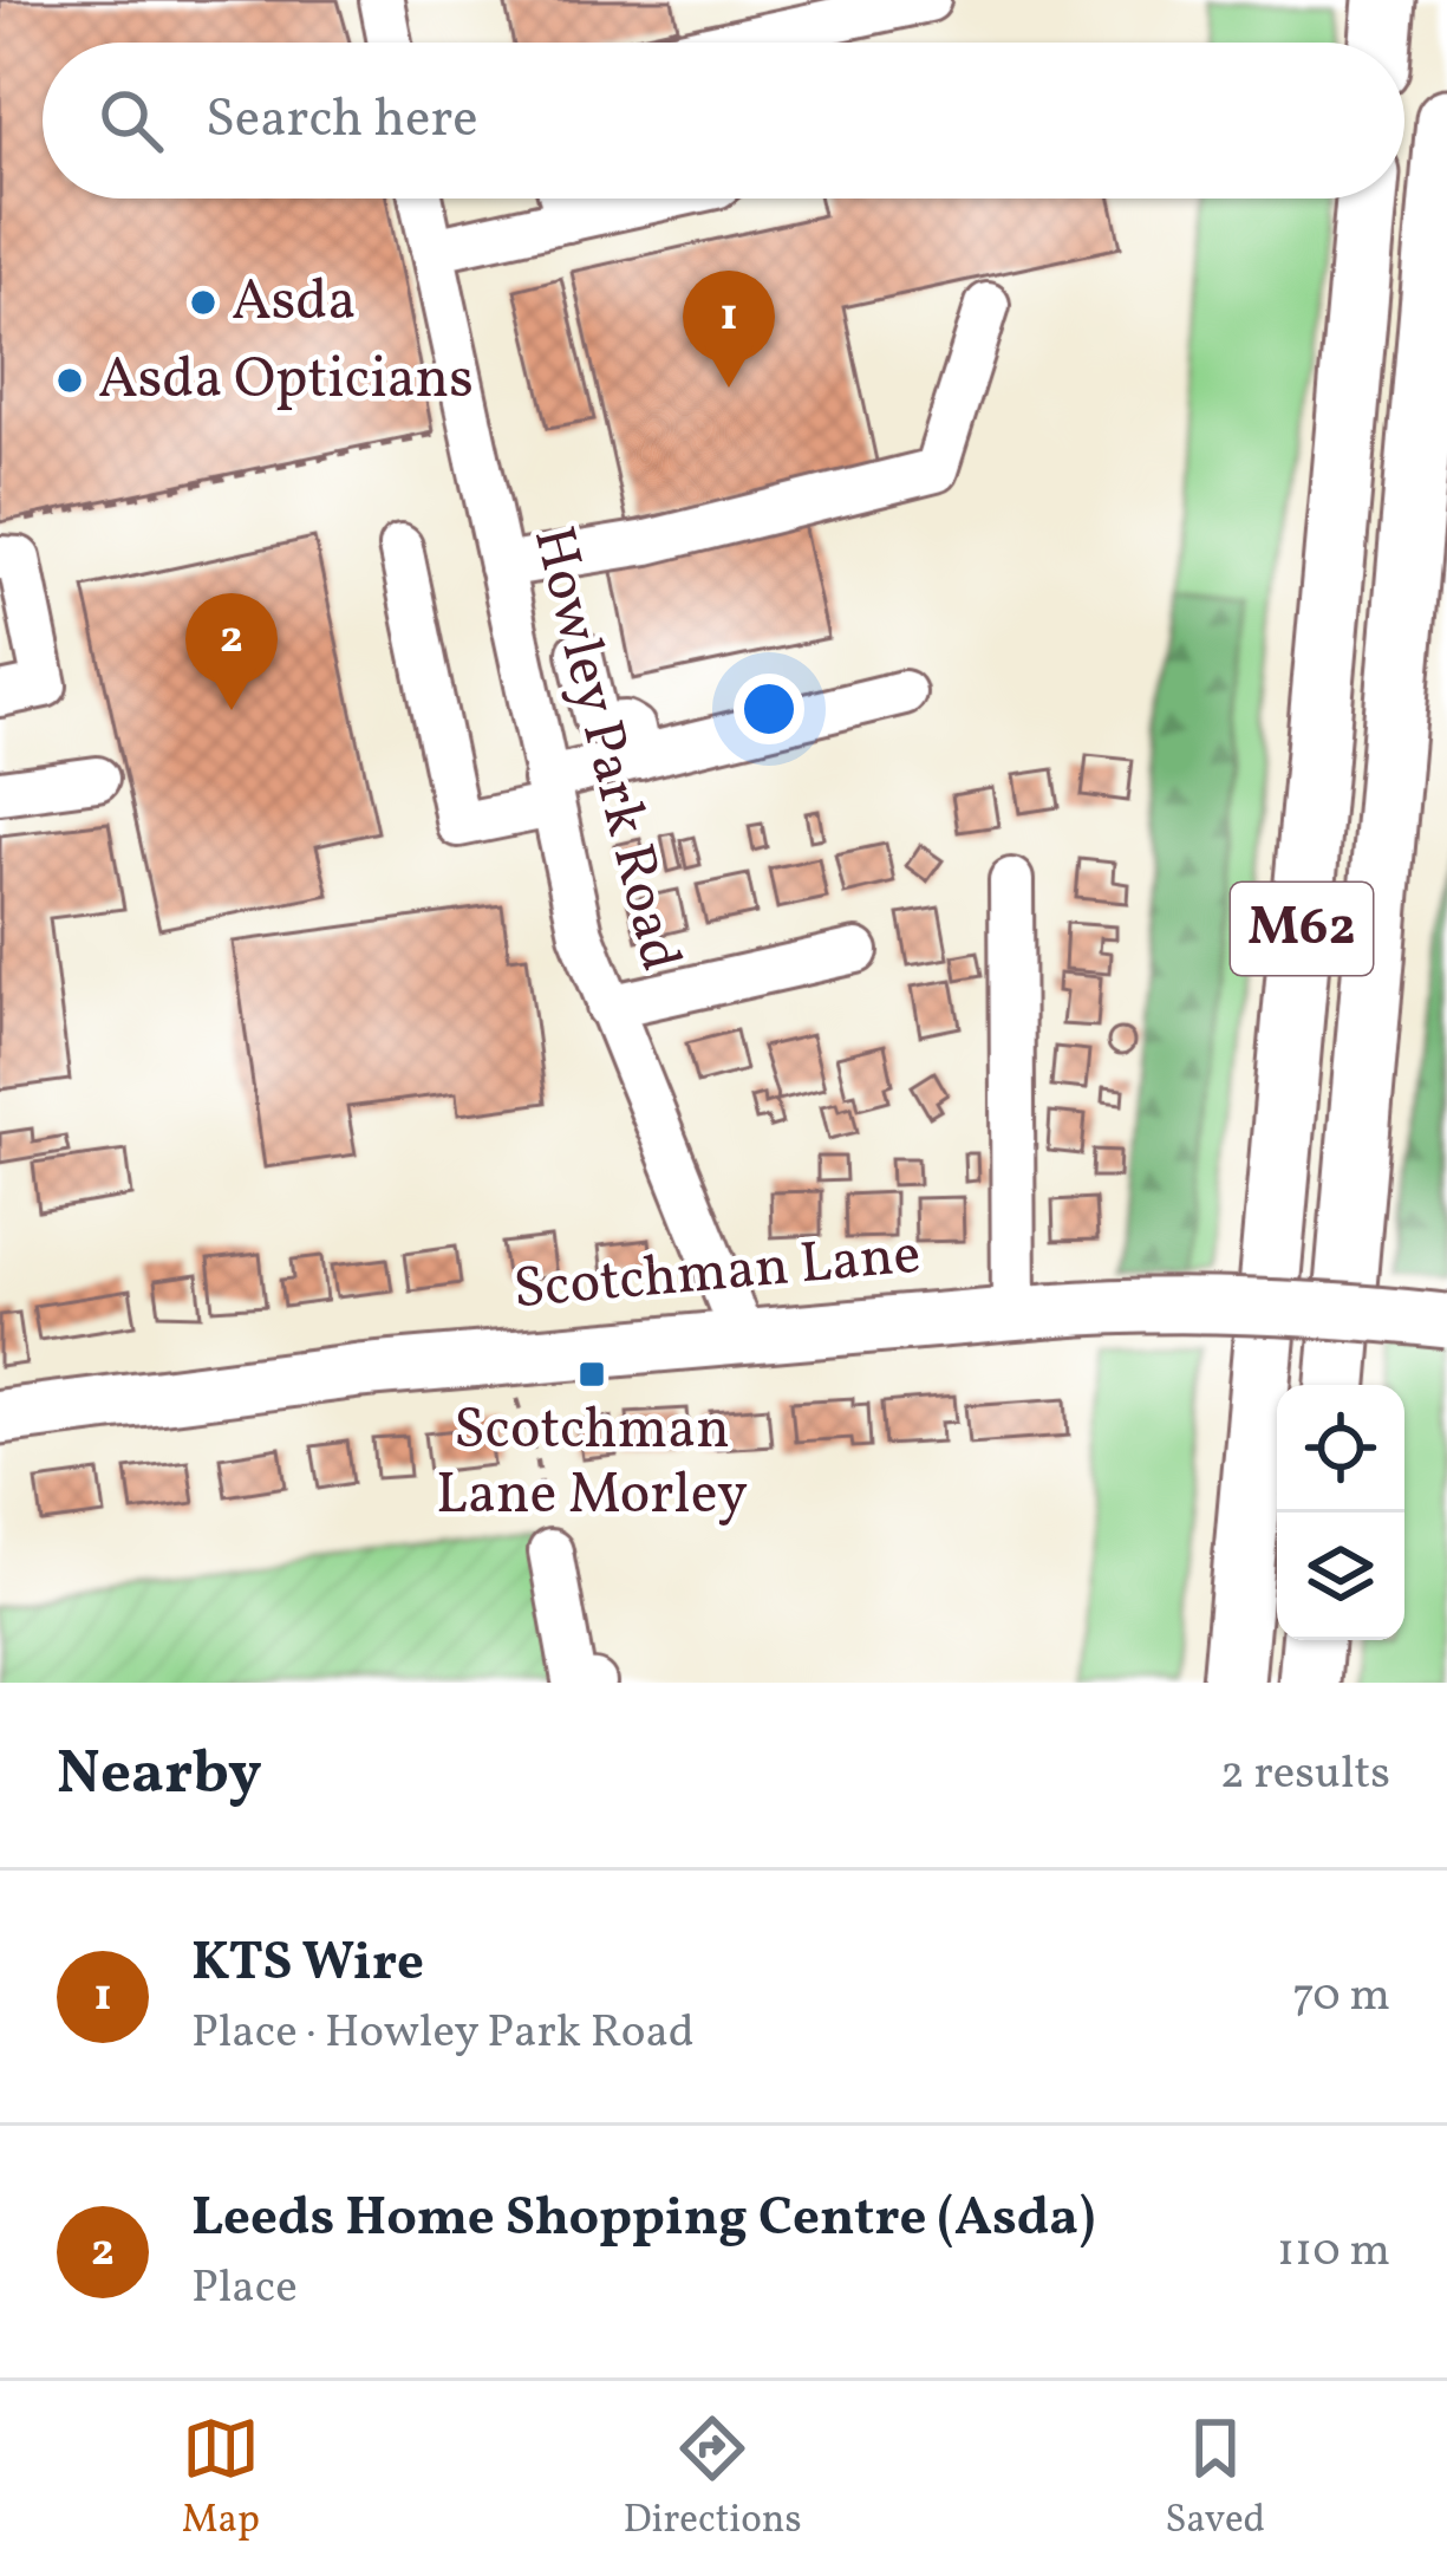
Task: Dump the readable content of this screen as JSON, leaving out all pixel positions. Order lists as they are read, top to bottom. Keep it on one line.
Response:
{"streets":{"highway":["M62"],"main road":["Scotchman Lane"],"street":["Howley Park Road"]},"crossings":[["Howley Park Road","Scotchman Lane"]],"places":{"other":["Asda","Asda Opticians"],"transit":["Scotchman Lane Morley"]},"page":{"search":"Search here","pins":["1","2"],"heading":["Nearby","2 results"],"list":[{"mark":"1","name":"KTS Wire","note":"Place · Howley Park Road","value":"70 m"},{"mark":"2","name":"Leeds Home Shopping Centre (Asda)","note":"Place","value":"110 m"}],"nav":["Map","Directions","Saved"]}}
